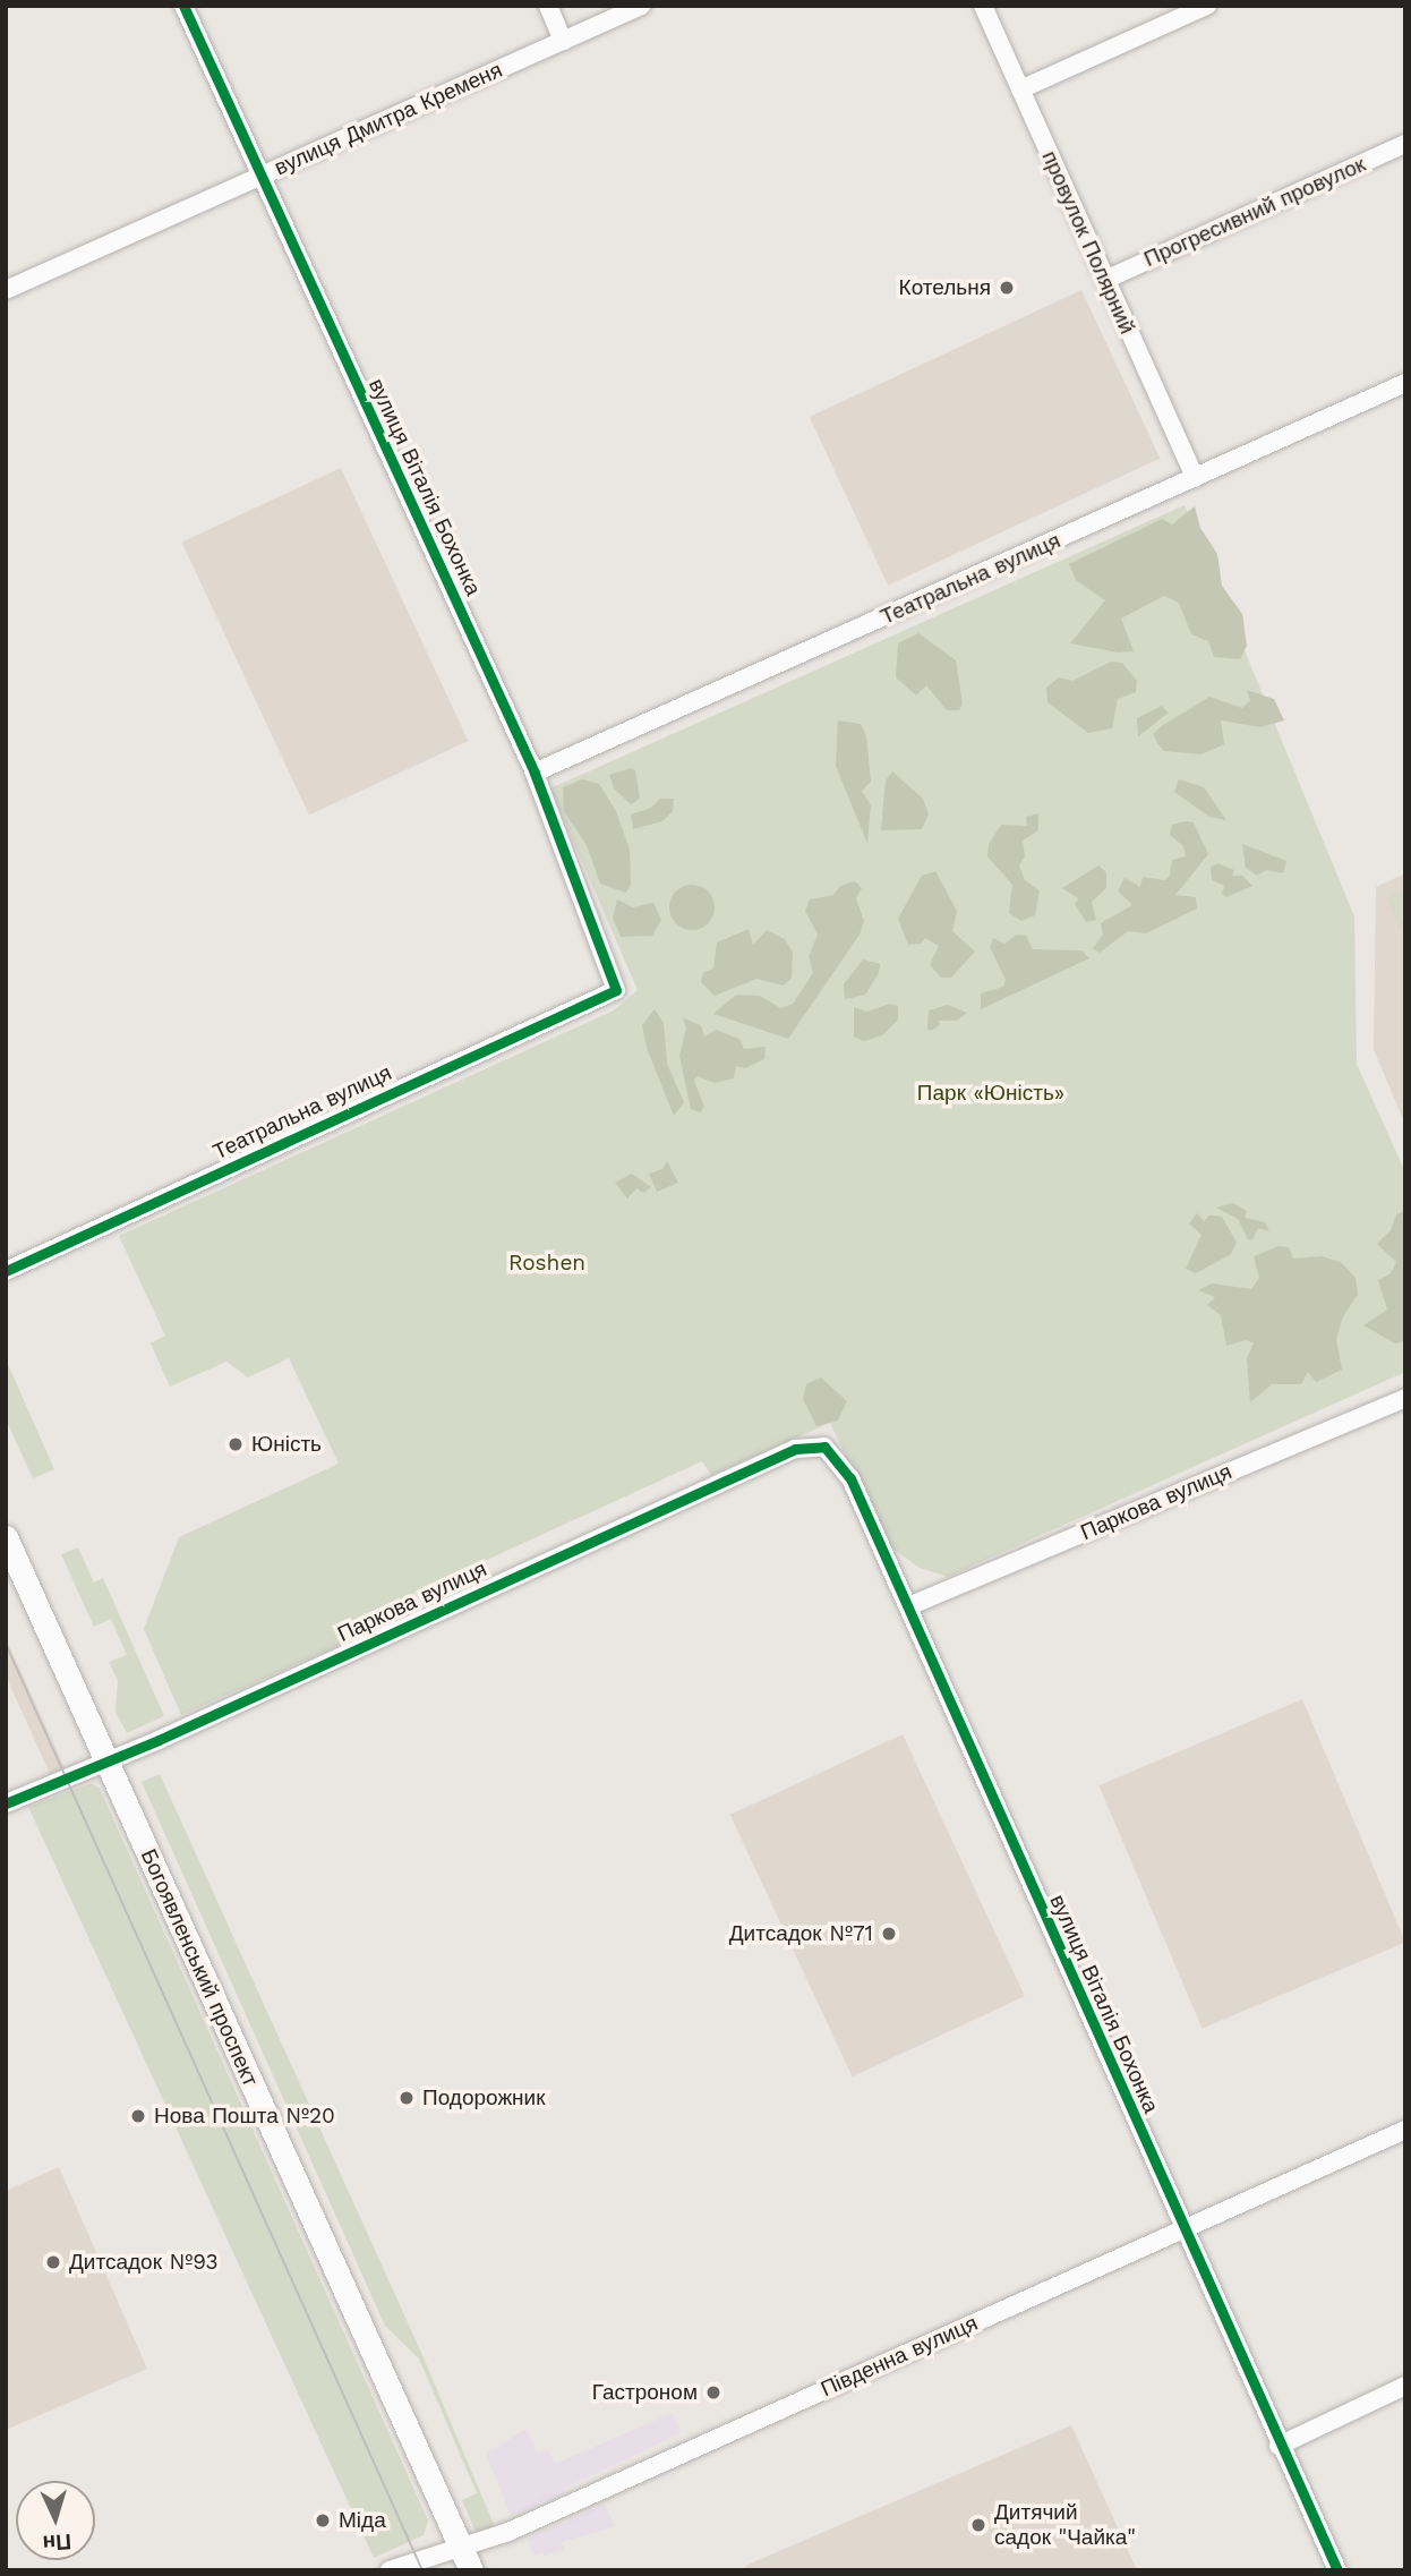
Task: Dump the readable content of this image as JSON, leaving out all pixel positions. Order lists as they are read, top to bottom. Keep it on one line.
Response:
{"streets":{"main road":["Богоявленський проспект"],"street":["вулиця Дмитра Кременя","Прогресивний провулок","провулок Полярний","вулиця Віталія Бохонка","Театральна вулиця","Паркова вулиця","Південна вулиця"]},"crossings":[["вулиця Дмитра Кременя","вулиця Віталія Бохонка"],["Прогресивний провулок","провулок Полярний"],["провулок Полярний","Театральна вулиця"],["вулиця Віталія Бохонка","Театральна вулиця"],["вулиця Віталія Бохонка","Паркова вулиця"],["вулиця Віталія Бохонка","Південна вулиця"],["Паркова вулиця","Богоявленський проспект"],["Богоявленський проспект","Південна вулиця"]],"parks":["Парк «Юність»","Roshen"],"places":["Котельня","Юність","Дитсадок №71","Подорожник","Нова Пошта №20","Дитсадок №93","Гастроном","Міда","Дитячий садок \"Чайка\""],"north":"bottom"}
